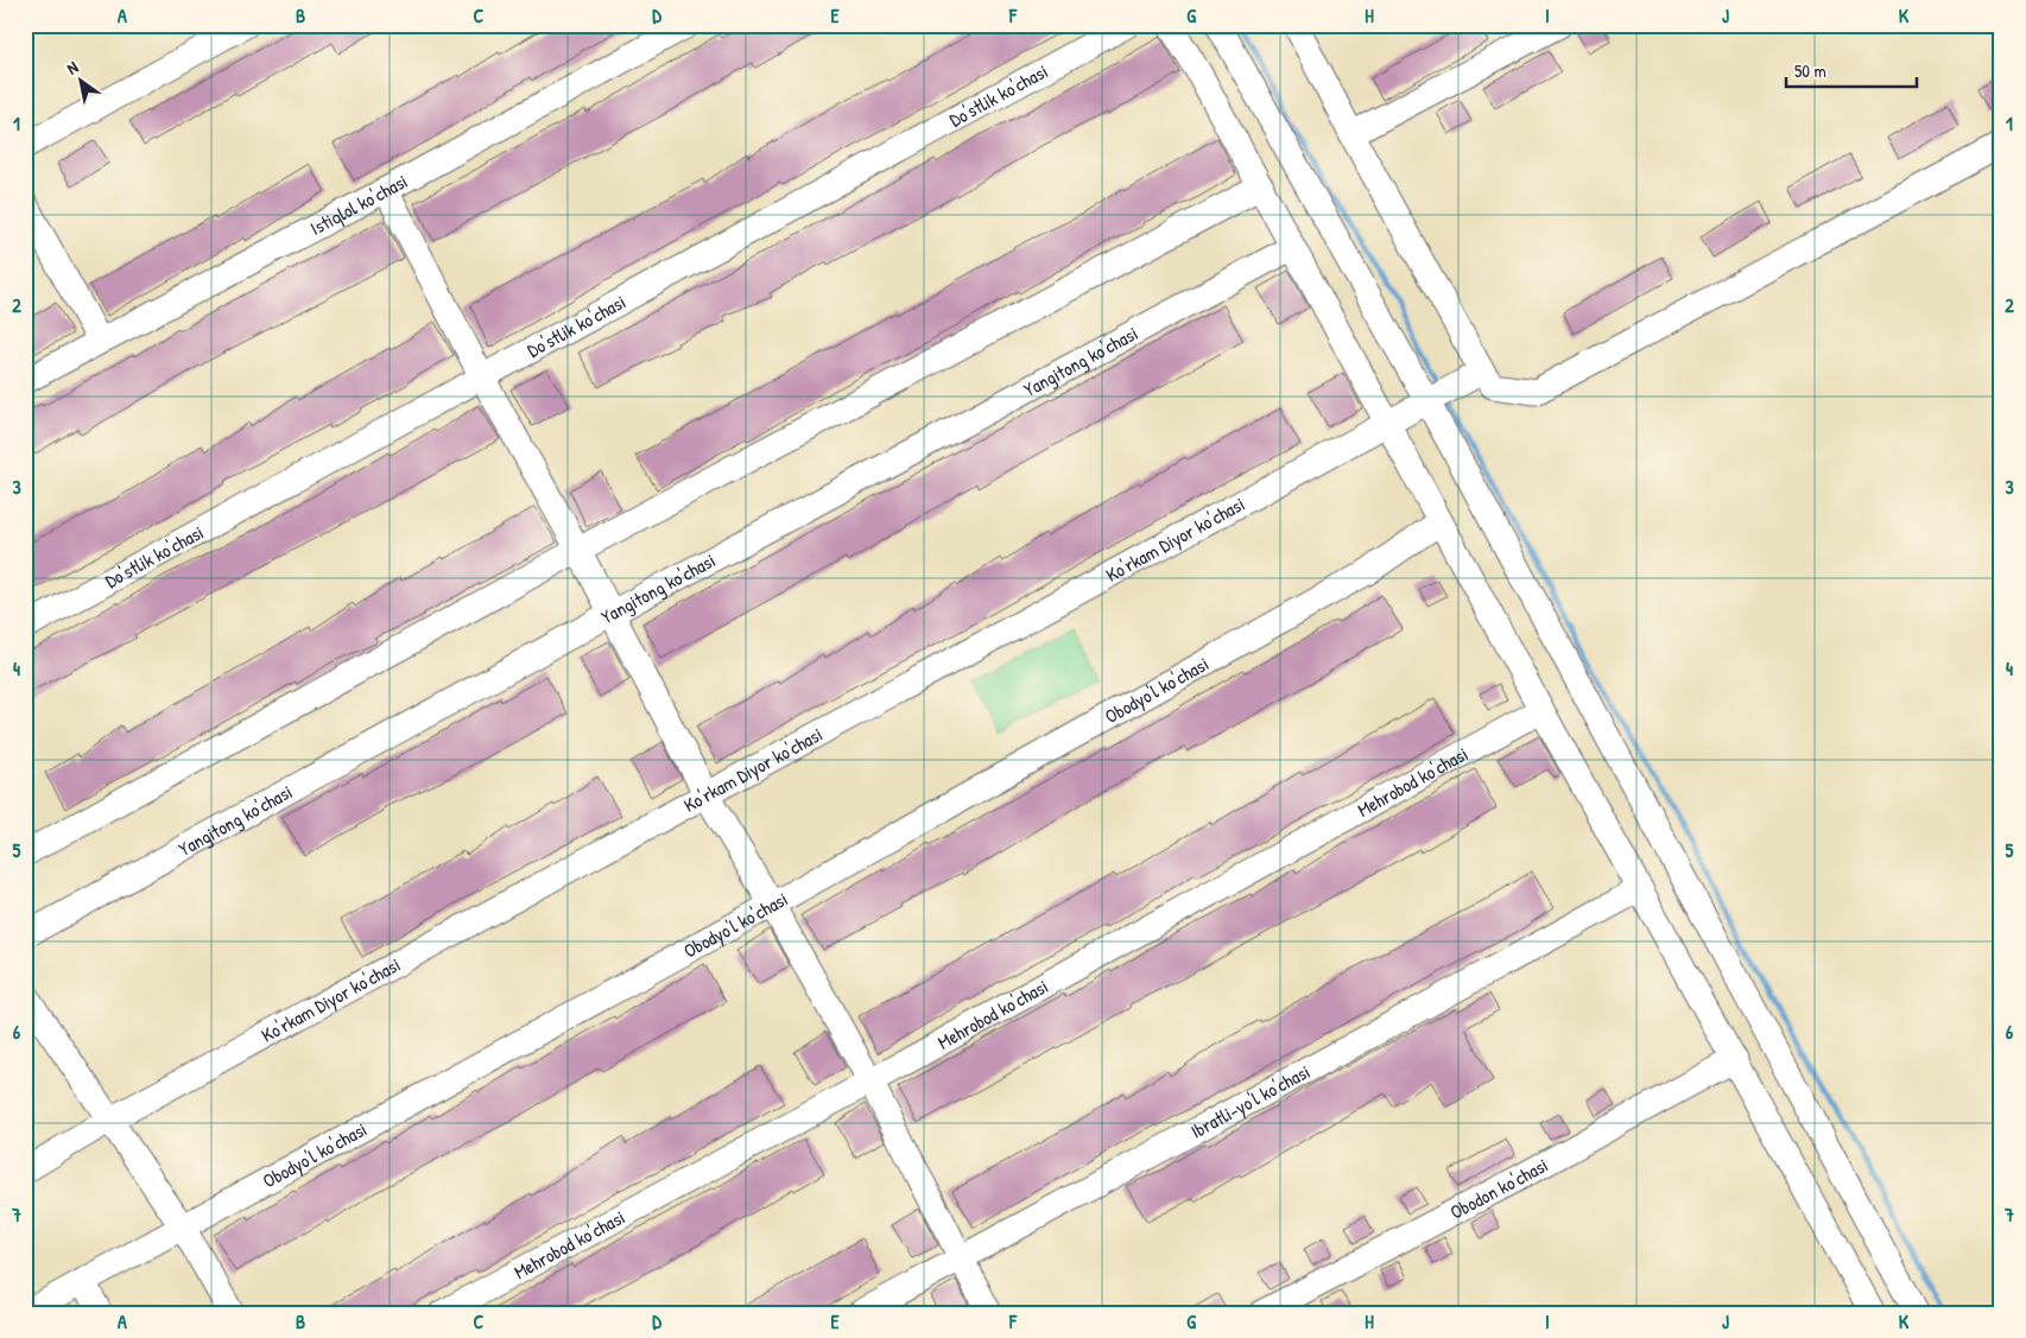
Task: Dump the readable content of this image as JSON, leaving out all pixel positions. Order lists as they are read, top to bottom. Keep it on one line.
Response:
{"streets":{"street":["Do'stlik ko'chasi","Istiqlol ko'chasi","Yangitong ko'chasi","Ko'rkam Diyor ko'chasi","Obodyo'l ko'chasi","Mehrobod ko'chasi","Ibratli-yo'l ko'chasi","Obodon ko'chasi"]},"scale_bar":"50 m","north":"top left","grid":{"columns":["A","B","C","D","E","F","G","H","I","J","K"],"rows":["1","2","3","4","5","6","7"]}}
